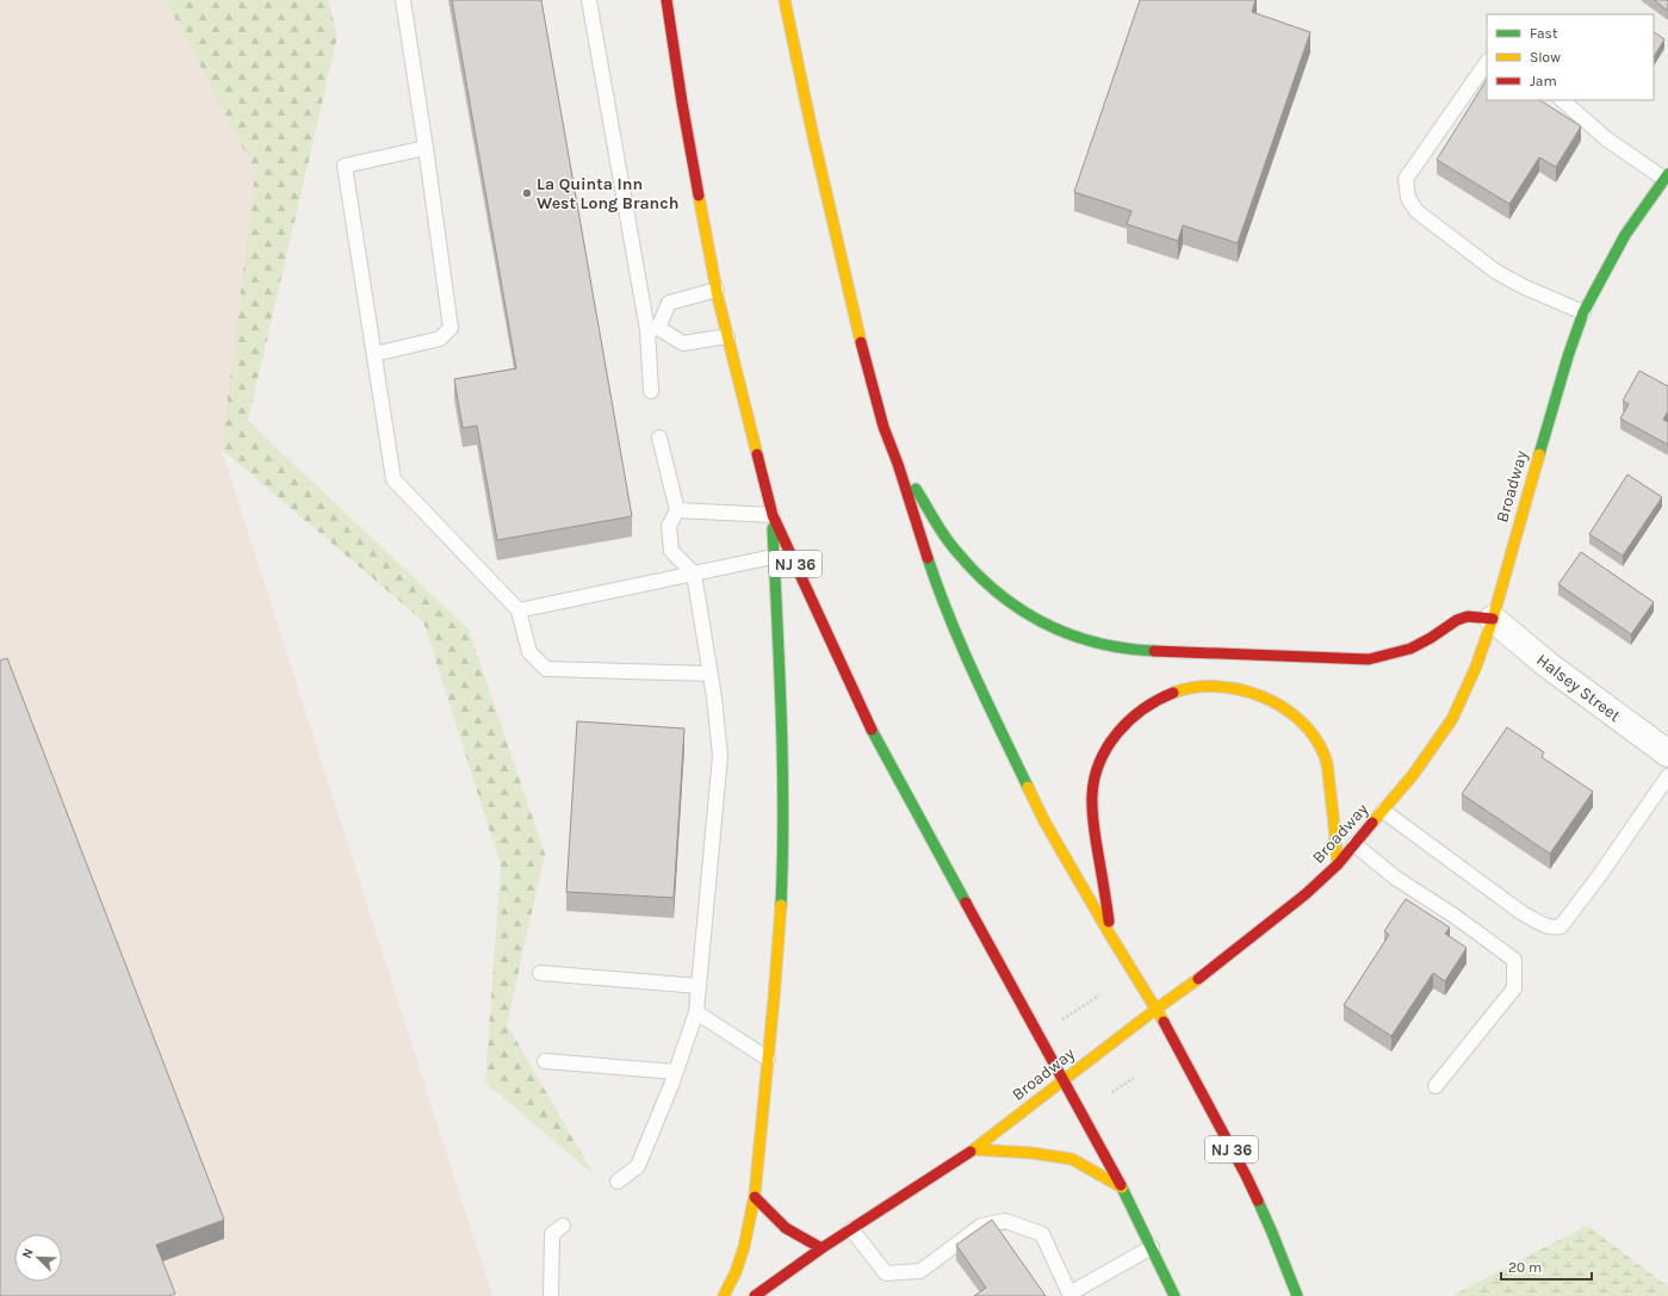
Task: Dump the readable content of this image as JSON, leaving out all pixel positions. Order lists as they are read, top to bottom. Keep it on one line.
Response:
{"streets":{"main road":["Broadway","NJ 36"],"street":["Halsey Street"]},"crossings":[["Broadway","NJ 36"],["Broadway","Halsey Street"]],"places":["La Quinta Inn West Long Branch"],"legend":["Fast","Slow","Jam"],"scale_bar":"20 m","north":"top left"}
